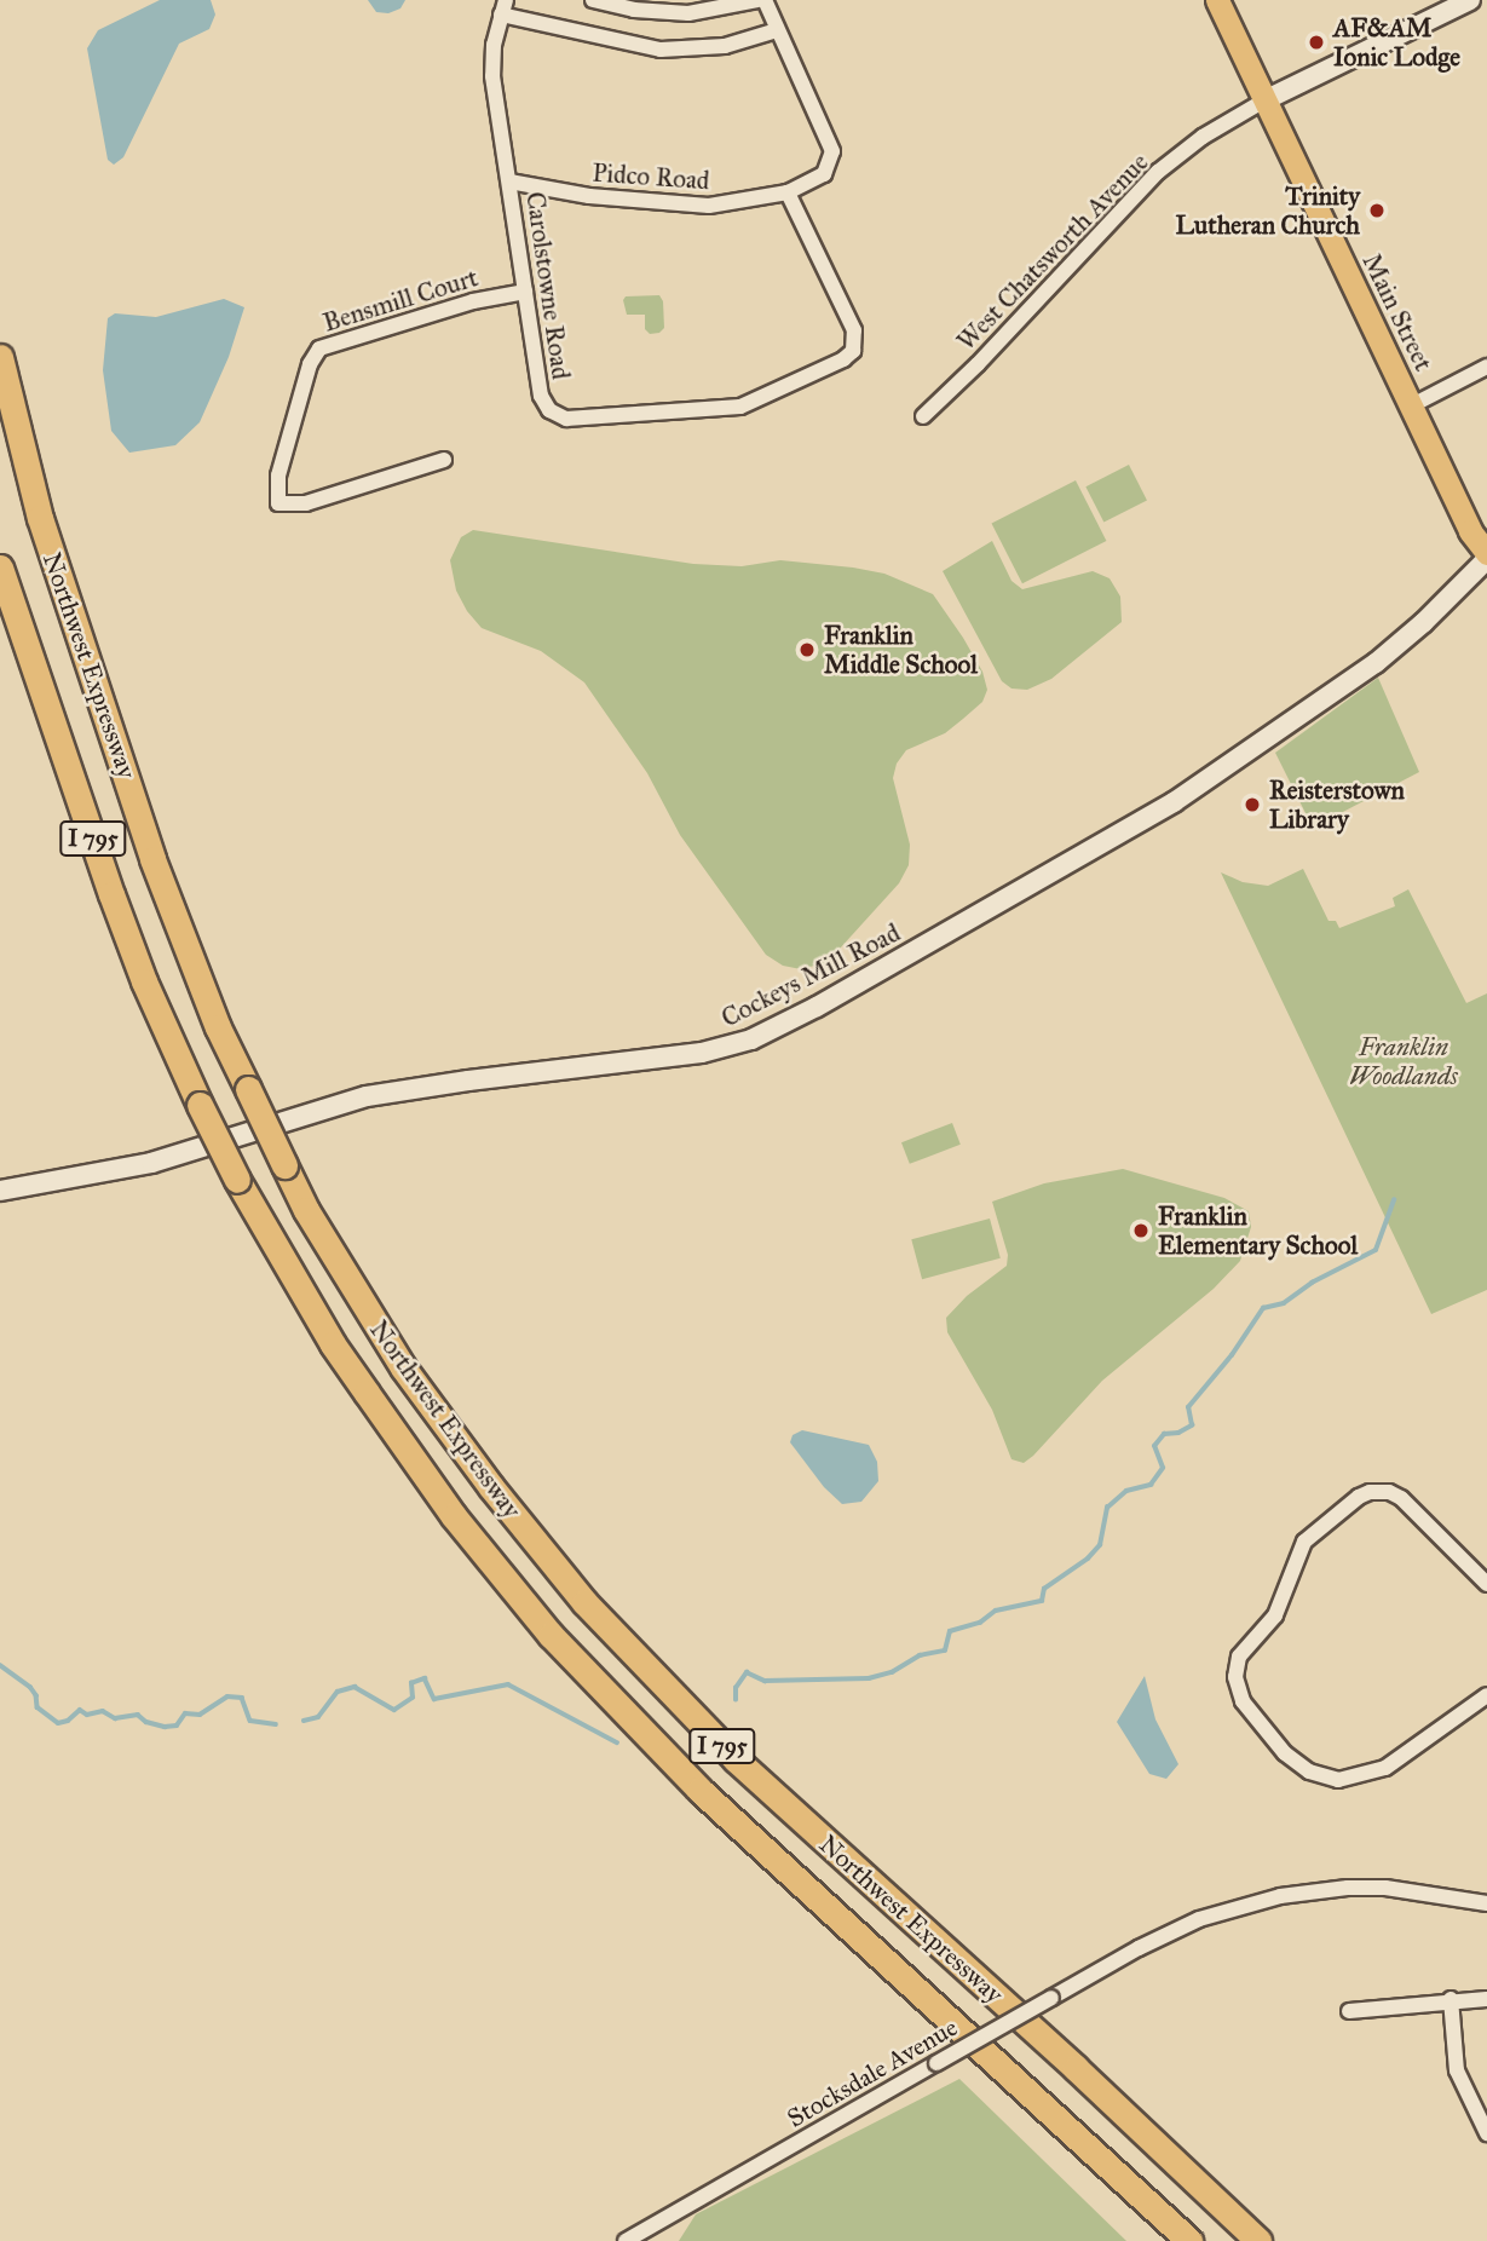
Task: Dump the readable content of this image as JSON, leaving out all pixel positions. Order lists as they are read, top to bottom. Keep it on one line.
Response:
{"streets":{"highway":["Northwest Expressway","I 795"],"main road":["Main Street"],"street":["Pidco Road","West Chatsworth Avenue","Carolstowne Road","Bensmill Court","Cockeys Mill Road","Stocksdale Avenue"]},"crossings":[["Pidco Road","Carolstowne Road"],["West Chatsworth Avenue","Main Street"],["Carolstowne Road","Bensmill Court"],["Main Street","Cockeys Mill Road"]],"parks":["Franklin Woodlands"],"places":["AF&AM Ionic Lodge","Trinity Lutheran Church","Franklin Middle School","Reisterstown Library","Franklin Elementary School"]}
